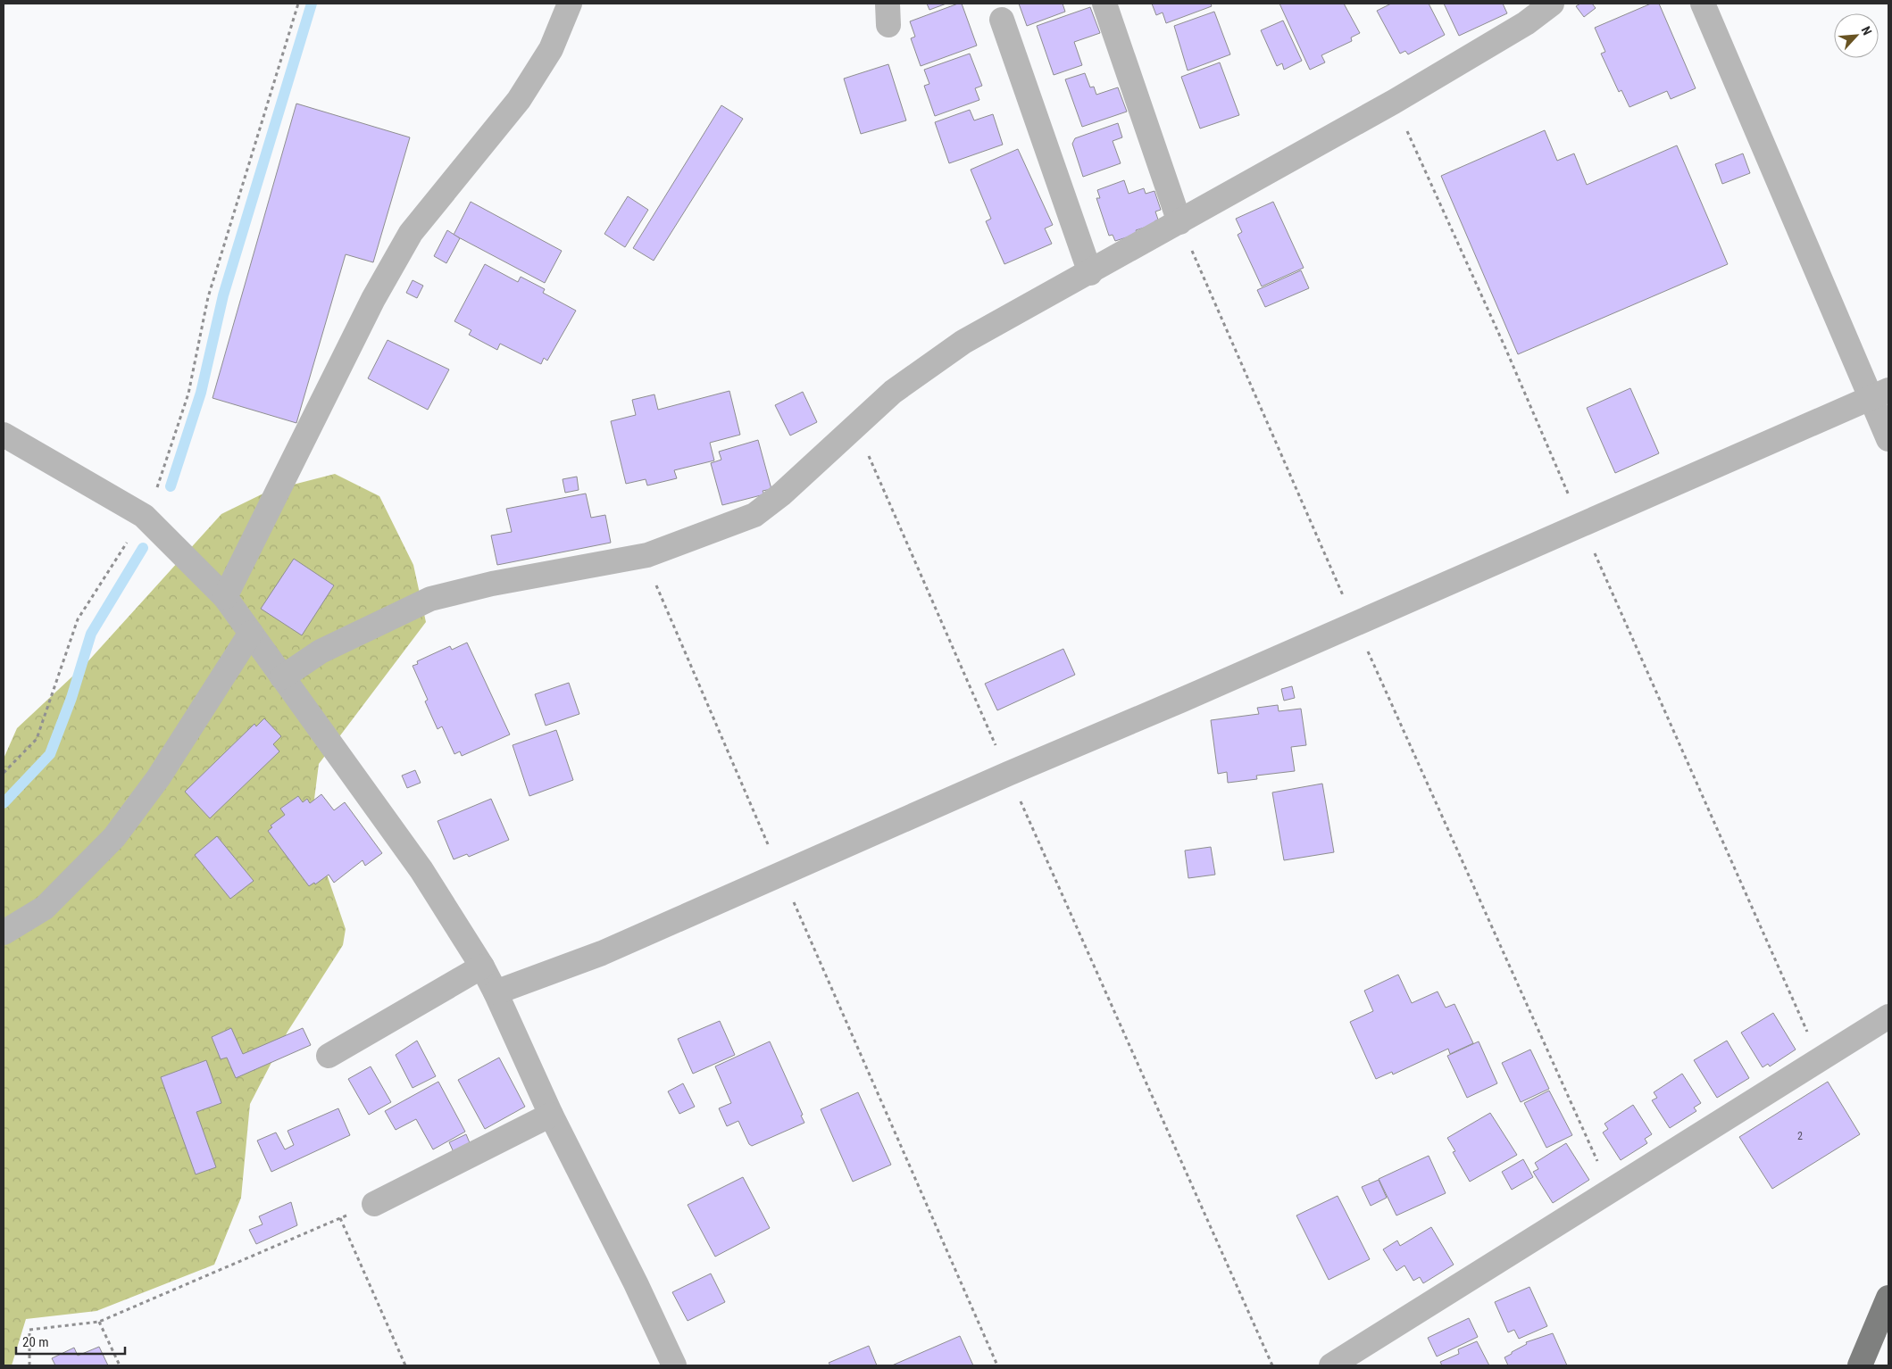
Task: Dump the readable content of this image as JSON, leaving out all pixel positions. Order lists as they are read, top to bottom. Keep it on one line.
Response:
{"house_numbers":["2"],"scale_bar":"20 m","north":"top right"}
